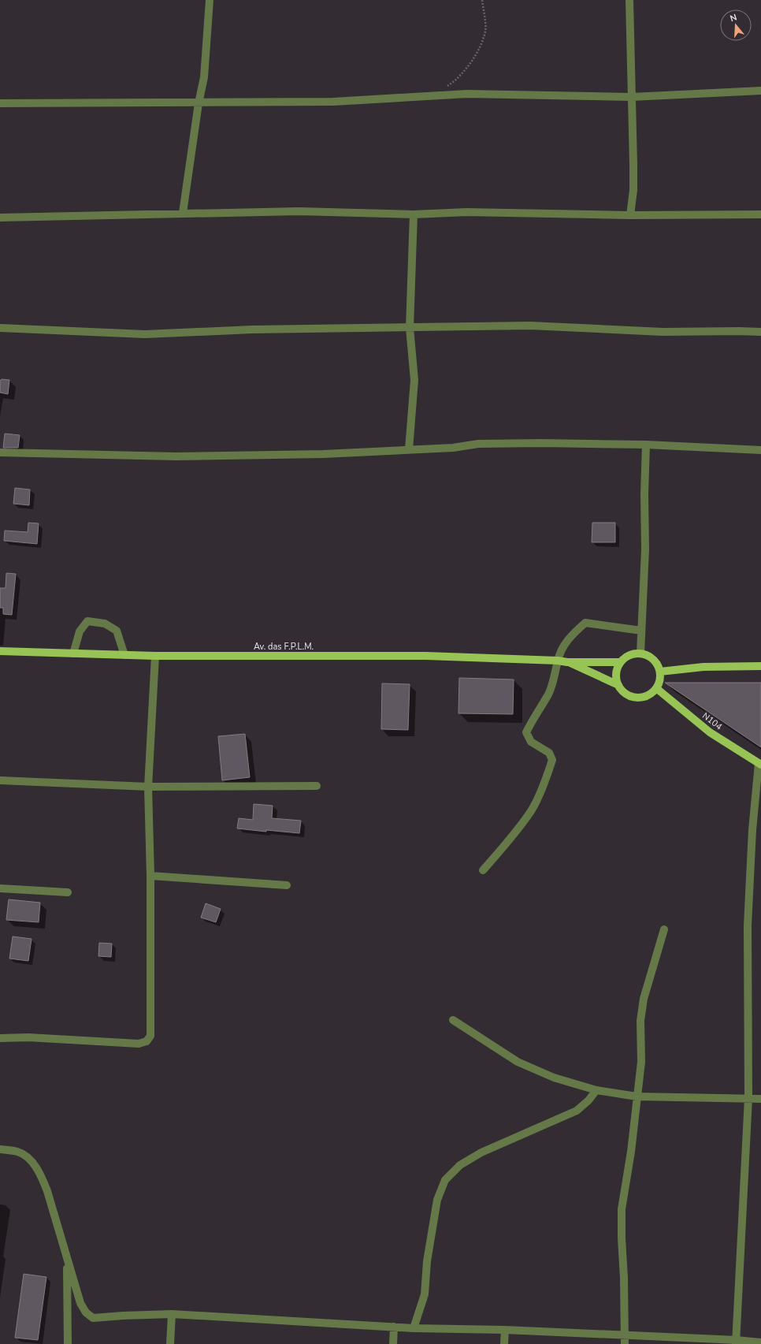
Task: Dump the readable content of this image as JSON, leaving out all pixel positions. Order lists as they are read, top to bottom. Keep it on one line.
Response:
{"streets":{"main road":["Av. das F.P.L.M.","N104"]},"crossings":[["Av. das F.P.L.M.","N104"]],"north":"top"}
